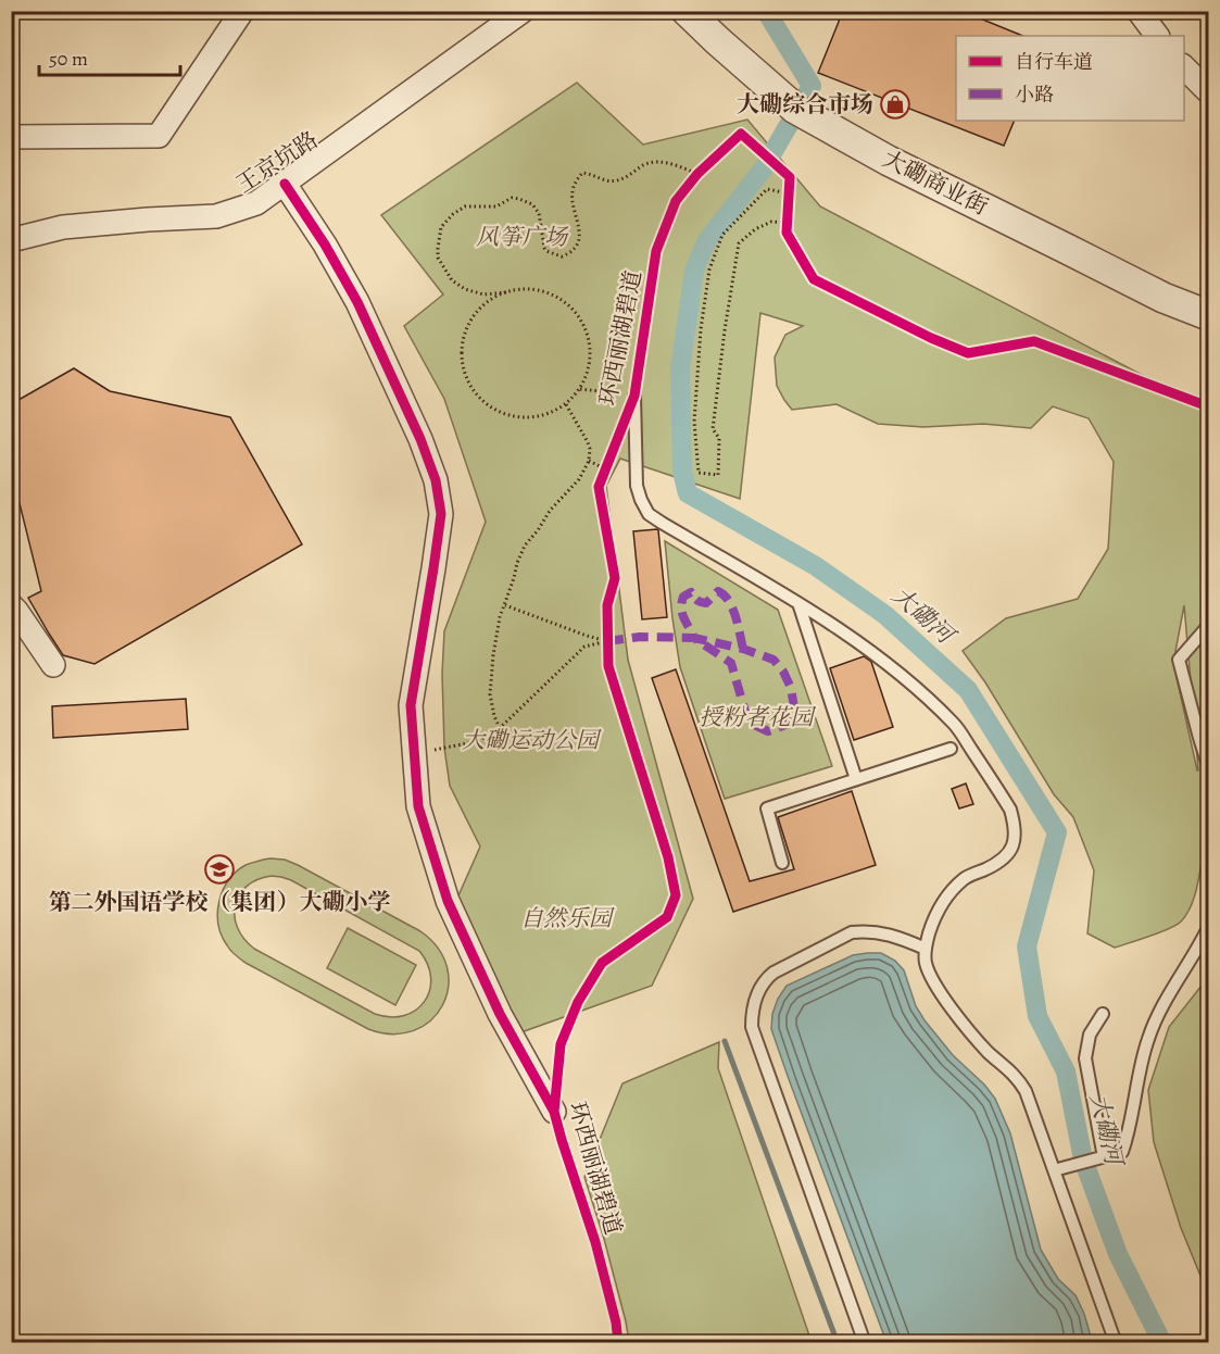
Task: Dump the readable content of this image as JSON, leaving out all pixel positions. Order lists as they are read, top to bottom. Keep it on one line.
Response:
{"streets":{"street":["王京坑路","大磡商业街"],"cycle path":["环西丽湖碧道"]},"water":["大磡河"],"parks":["风筝广场","授粉者花园","大磡运动公园","自然乐园"],"places":{"shop":["大磡综合市场"],"school or university":["第二外国语学校（集团）大磡小学"]},"legend":["自行车道","小路"],"scale_bar":"50 m"}
